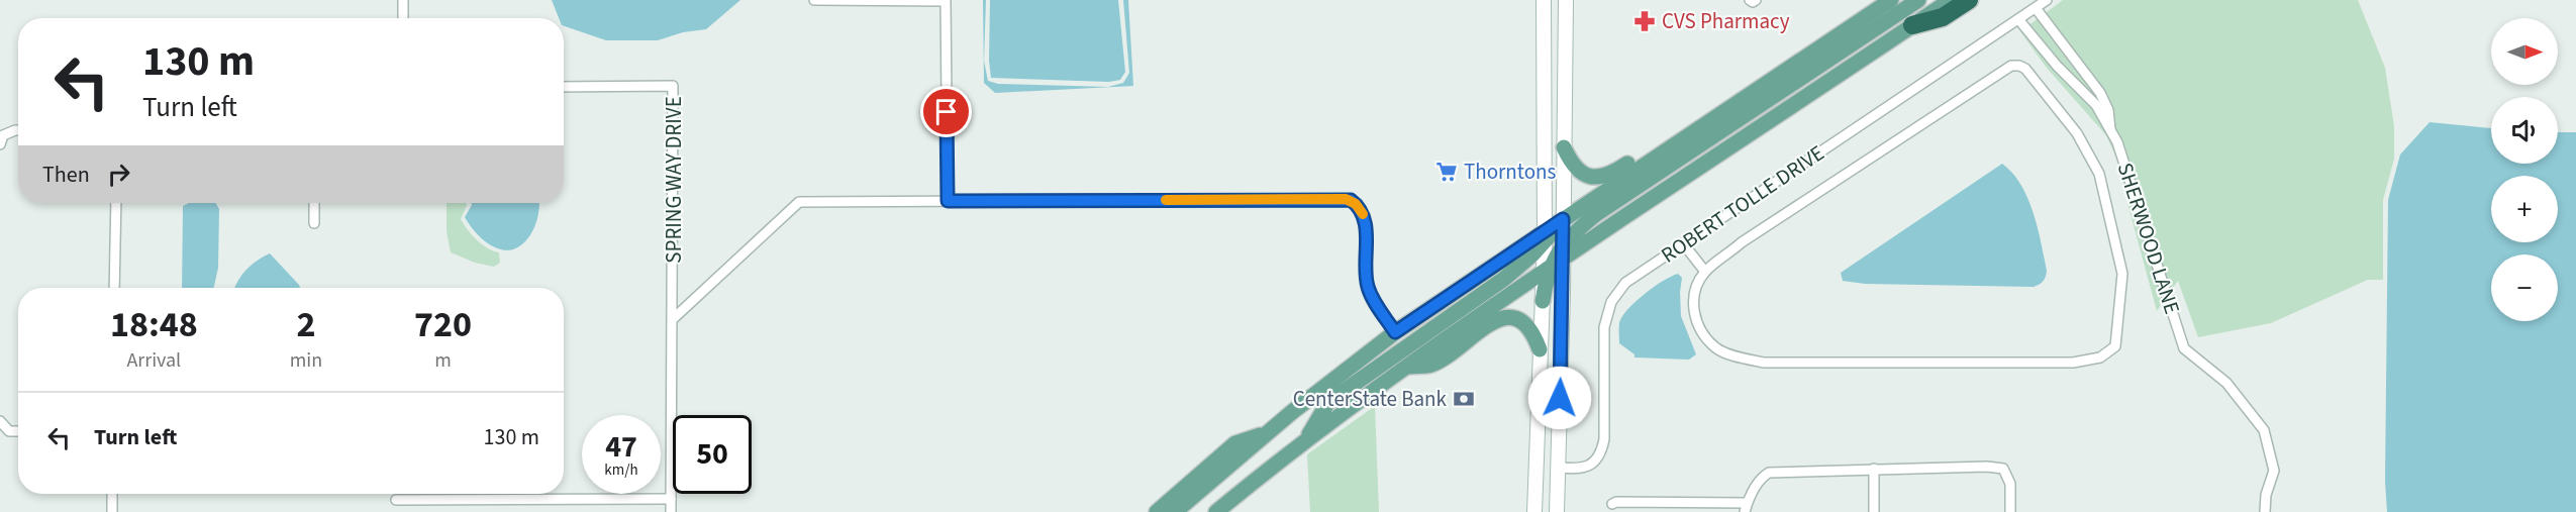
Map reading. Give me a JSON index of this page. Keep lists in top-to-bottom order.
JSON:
{
  "streets": {
    "street": ["SPRING WAY DRIVE", "ROBERT TOLLE DRIVE", "SHERWOOD LANE"]
  },
  "crossings": [
    ["ROBERT TOLLE DRIVE", "SHERWOOD LANE"]
  ],
  "places": {
    "pharmacy": ["CVS Pharmacy"],
    "supermarket": ["Thorntons"],
    "bank": ["CenterState Bank"]
  },
  "north": "right",
  "page": {
    "map_buttons": ["+", "−"],
    "turn": ["130 m", "Turn left"],
    "then": "Then",
    "eta": [
      "18:48",
      "Arrival",
      "2",
      "min",
      "720",
      "m"
    ],
    "list": [
      {
        "name": "Turn left",
        "value": "130 m"
      }
    ],
    "speed": "47 km/h",
    "limit": "50"
  }
}
